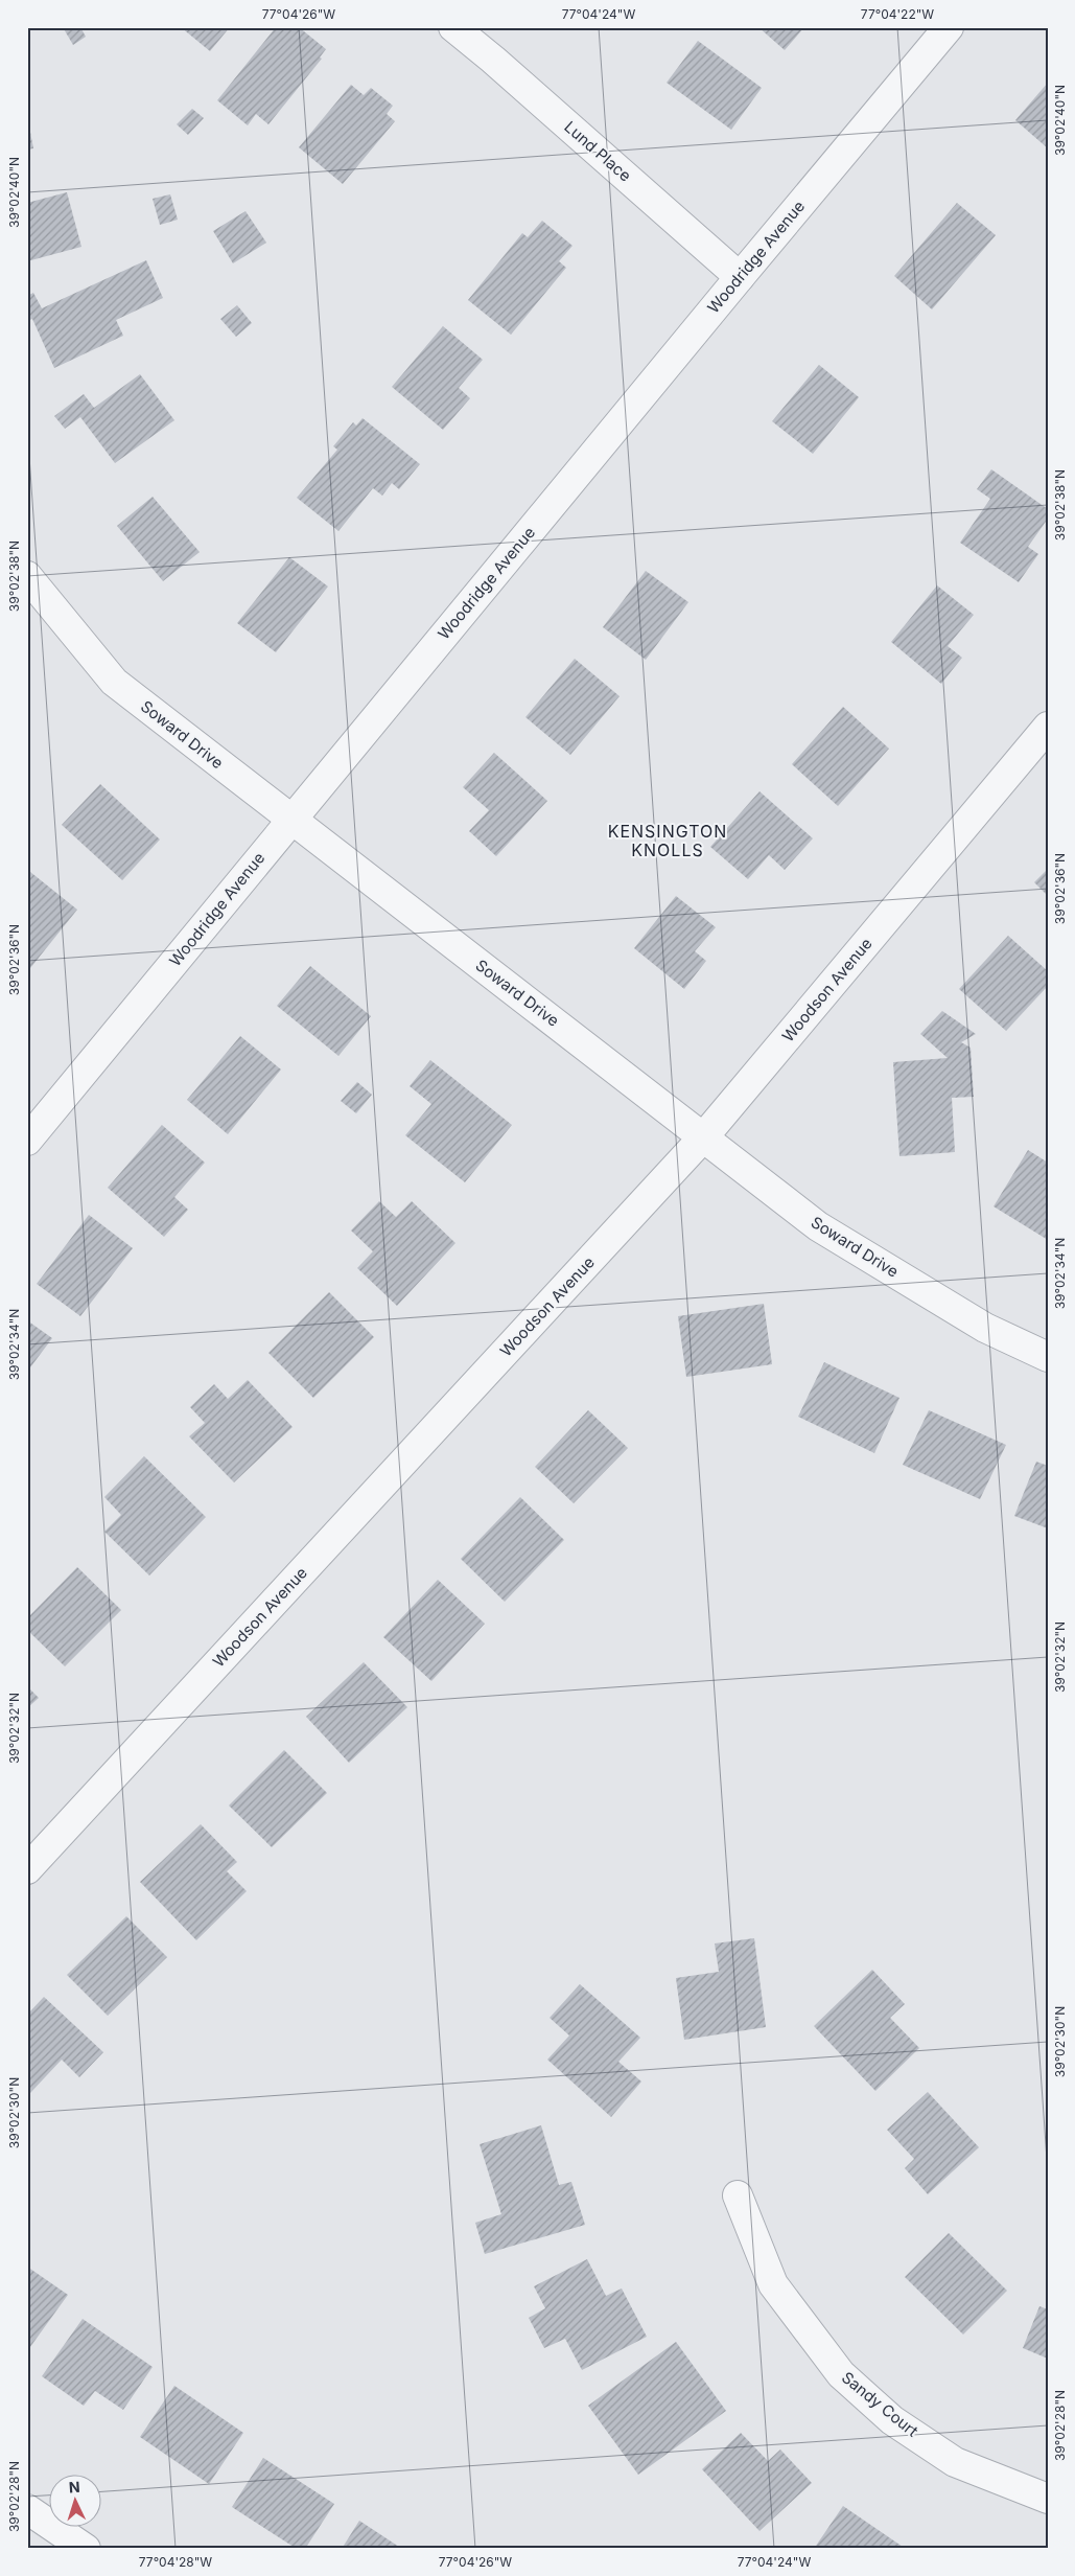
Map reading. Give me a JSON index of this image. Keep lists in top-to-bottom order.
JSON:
{
  "streets": {
    "street": [
      "Lund Place",
      "Woodridge Avenue",
      "Soward Drive",
      "Woodson Avenue",
      "Sandy Court"
    ]
  },
  "crossings": [
    ["Lund Place", "Woodridge Avenue"],
    ["Woodridge Avenue", "Soward Drive"],
    ["Soward Drive", "Woodson Avenue"]
  ],
  "districts": ["KENSINGTON KNOLLS"],
  "north": "top",
  "coordinates": [
    "77°04'26\"W",
    "77°04'24\"W",
    "77°04'22\"W",
    "39°02'40\"N",
    "39°02'38\"N",
    "39°02'36\"N",
    "39°02'34\"N",
    "39°02'32\"N",
    "39°02'30\"N",
    "39°02'28\"N",
    "77°04'28\"W"
  ]
}
